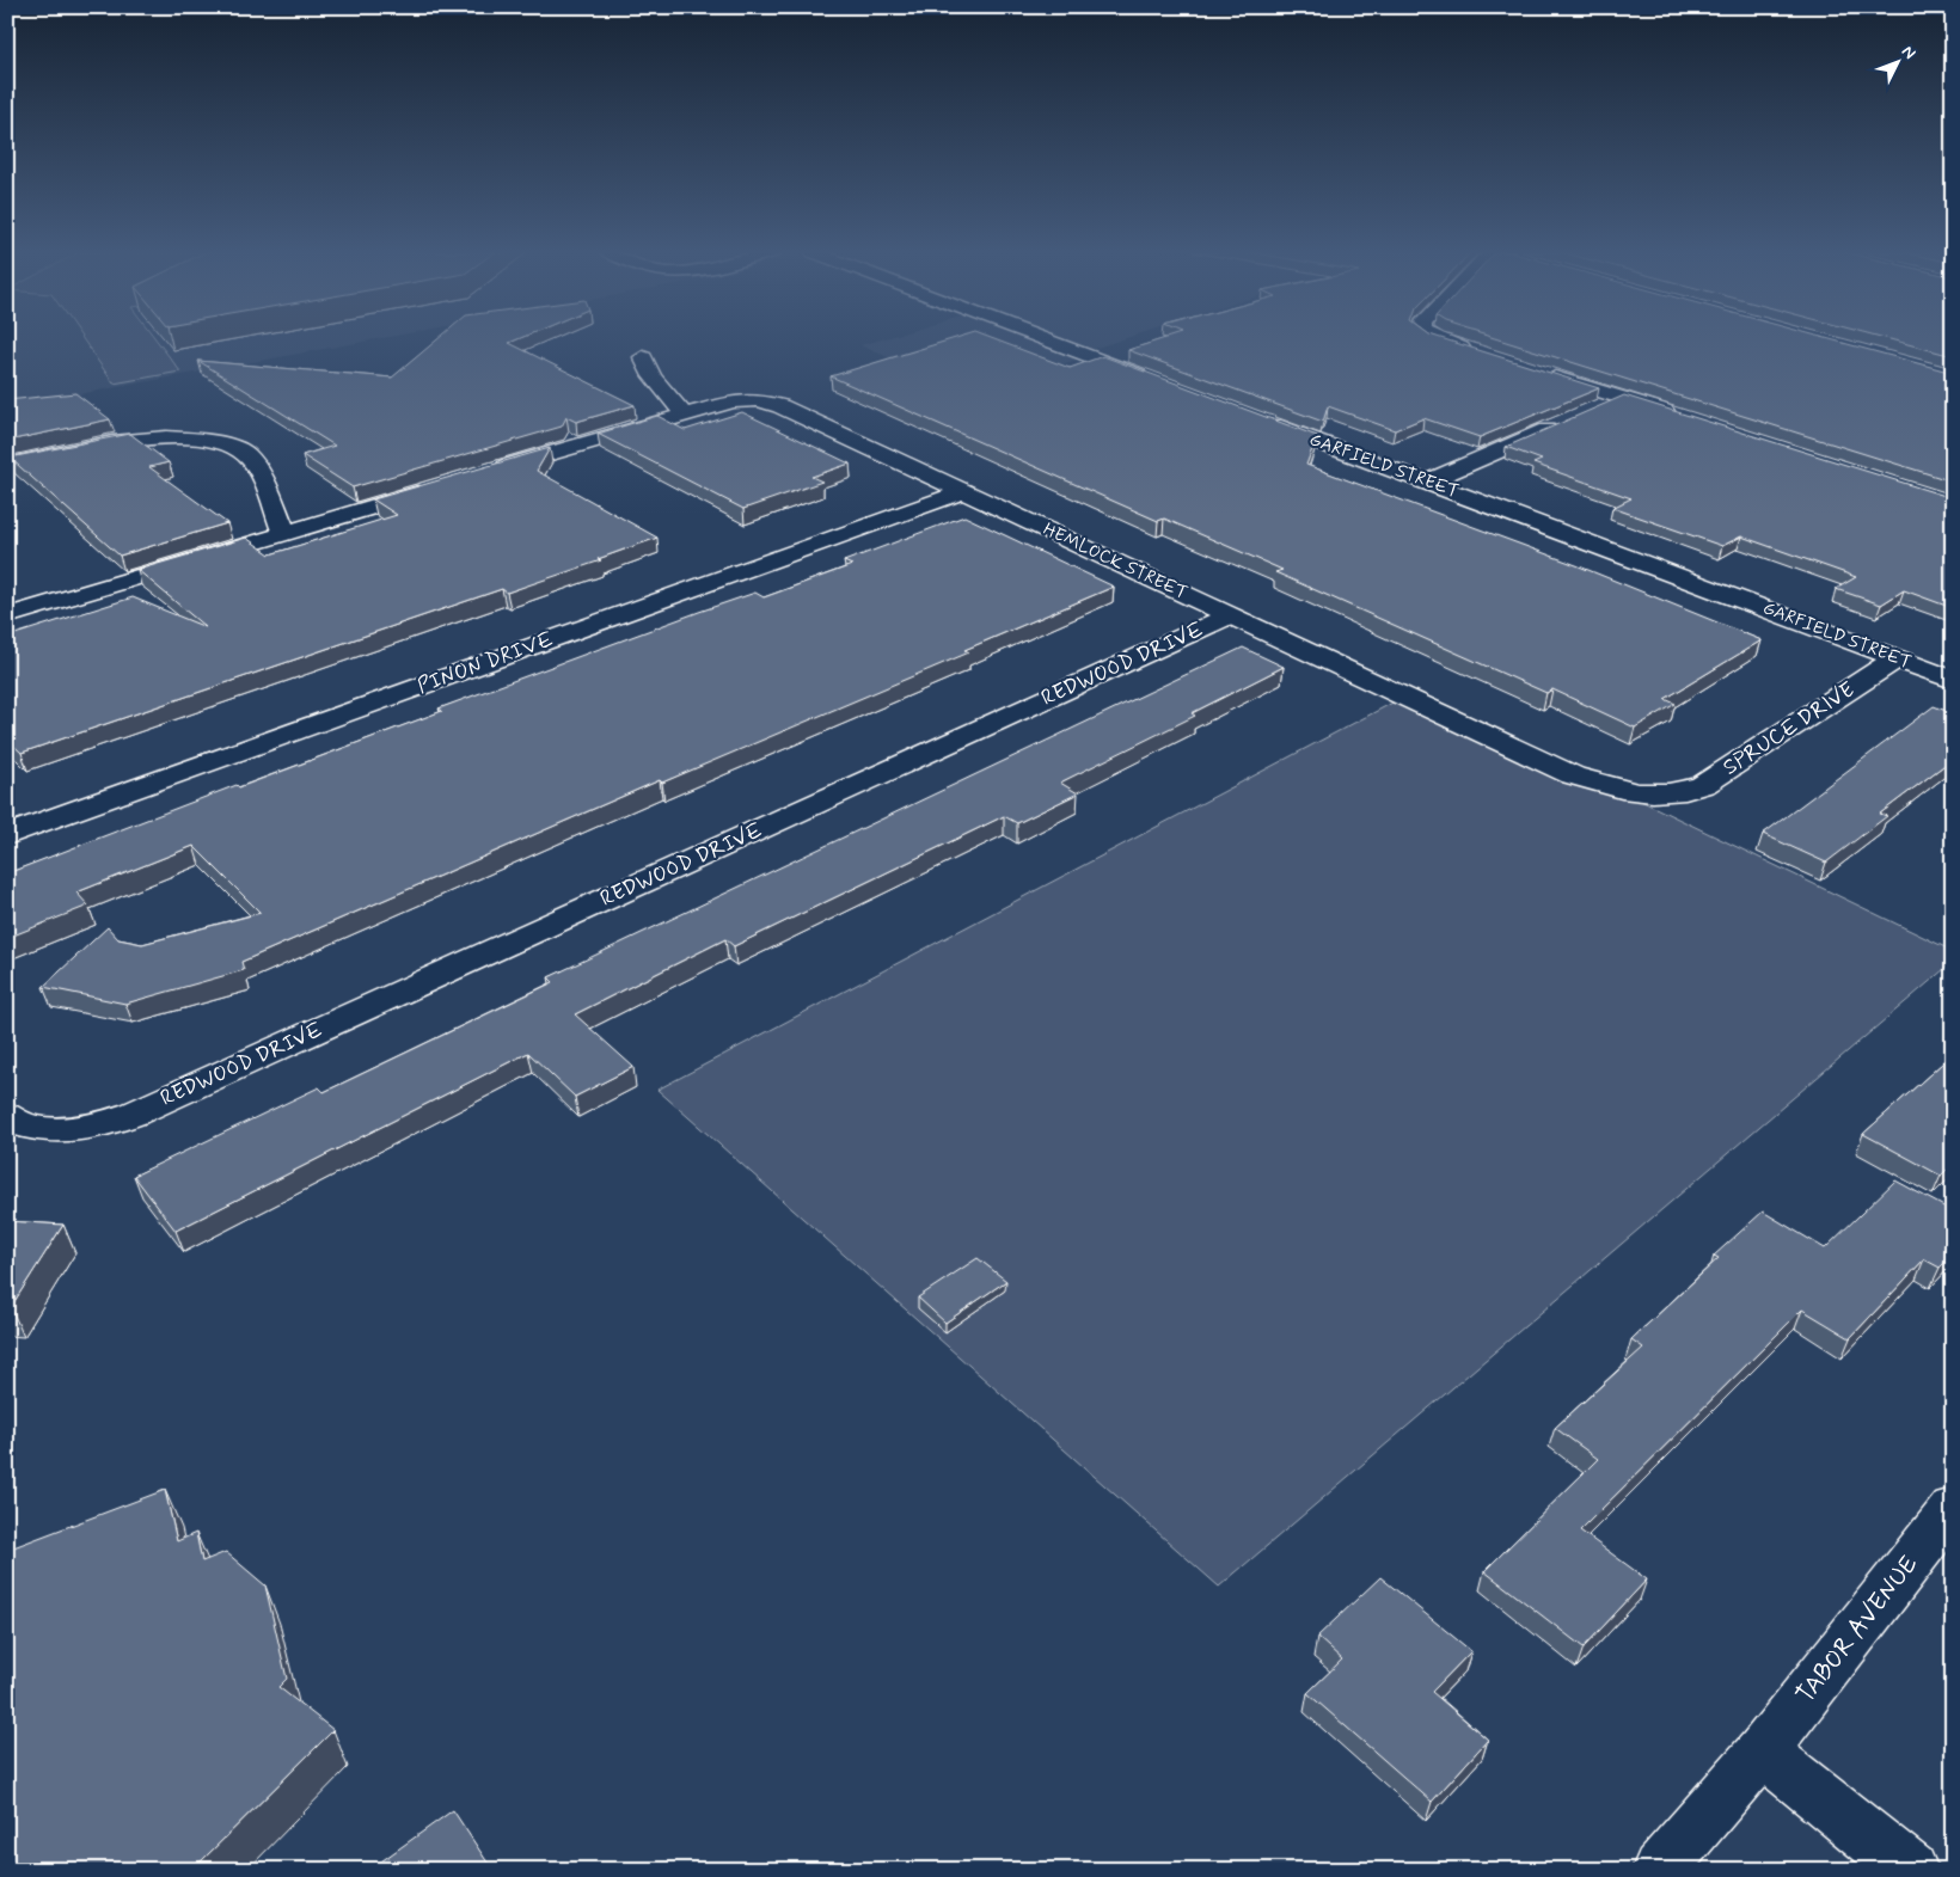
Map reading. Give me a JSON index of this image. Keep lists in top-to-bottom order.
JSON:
{
  "streets": {
    "street": [
      "GARFIELD STREET",
      "HEMLOCK STREET",
      "PINON DRIVE",
      "REDWOOD DRIVE",
      "SPRUCE DRIVE",
      "TABOR AVENUE"
    ]
  },
  "crossings": [
    ["GARFIELD STREET", "SPRUCE DRIVE"],
    ["HEMLOCK STREET", "PINON DRIVE"],
    ["HEMLOCK STREET", "REDWOOD DRIVE"],
    ["HEMLOCK STREET", "SPRUCE DRIVE"]
  ],
  "north": "top right"
}
